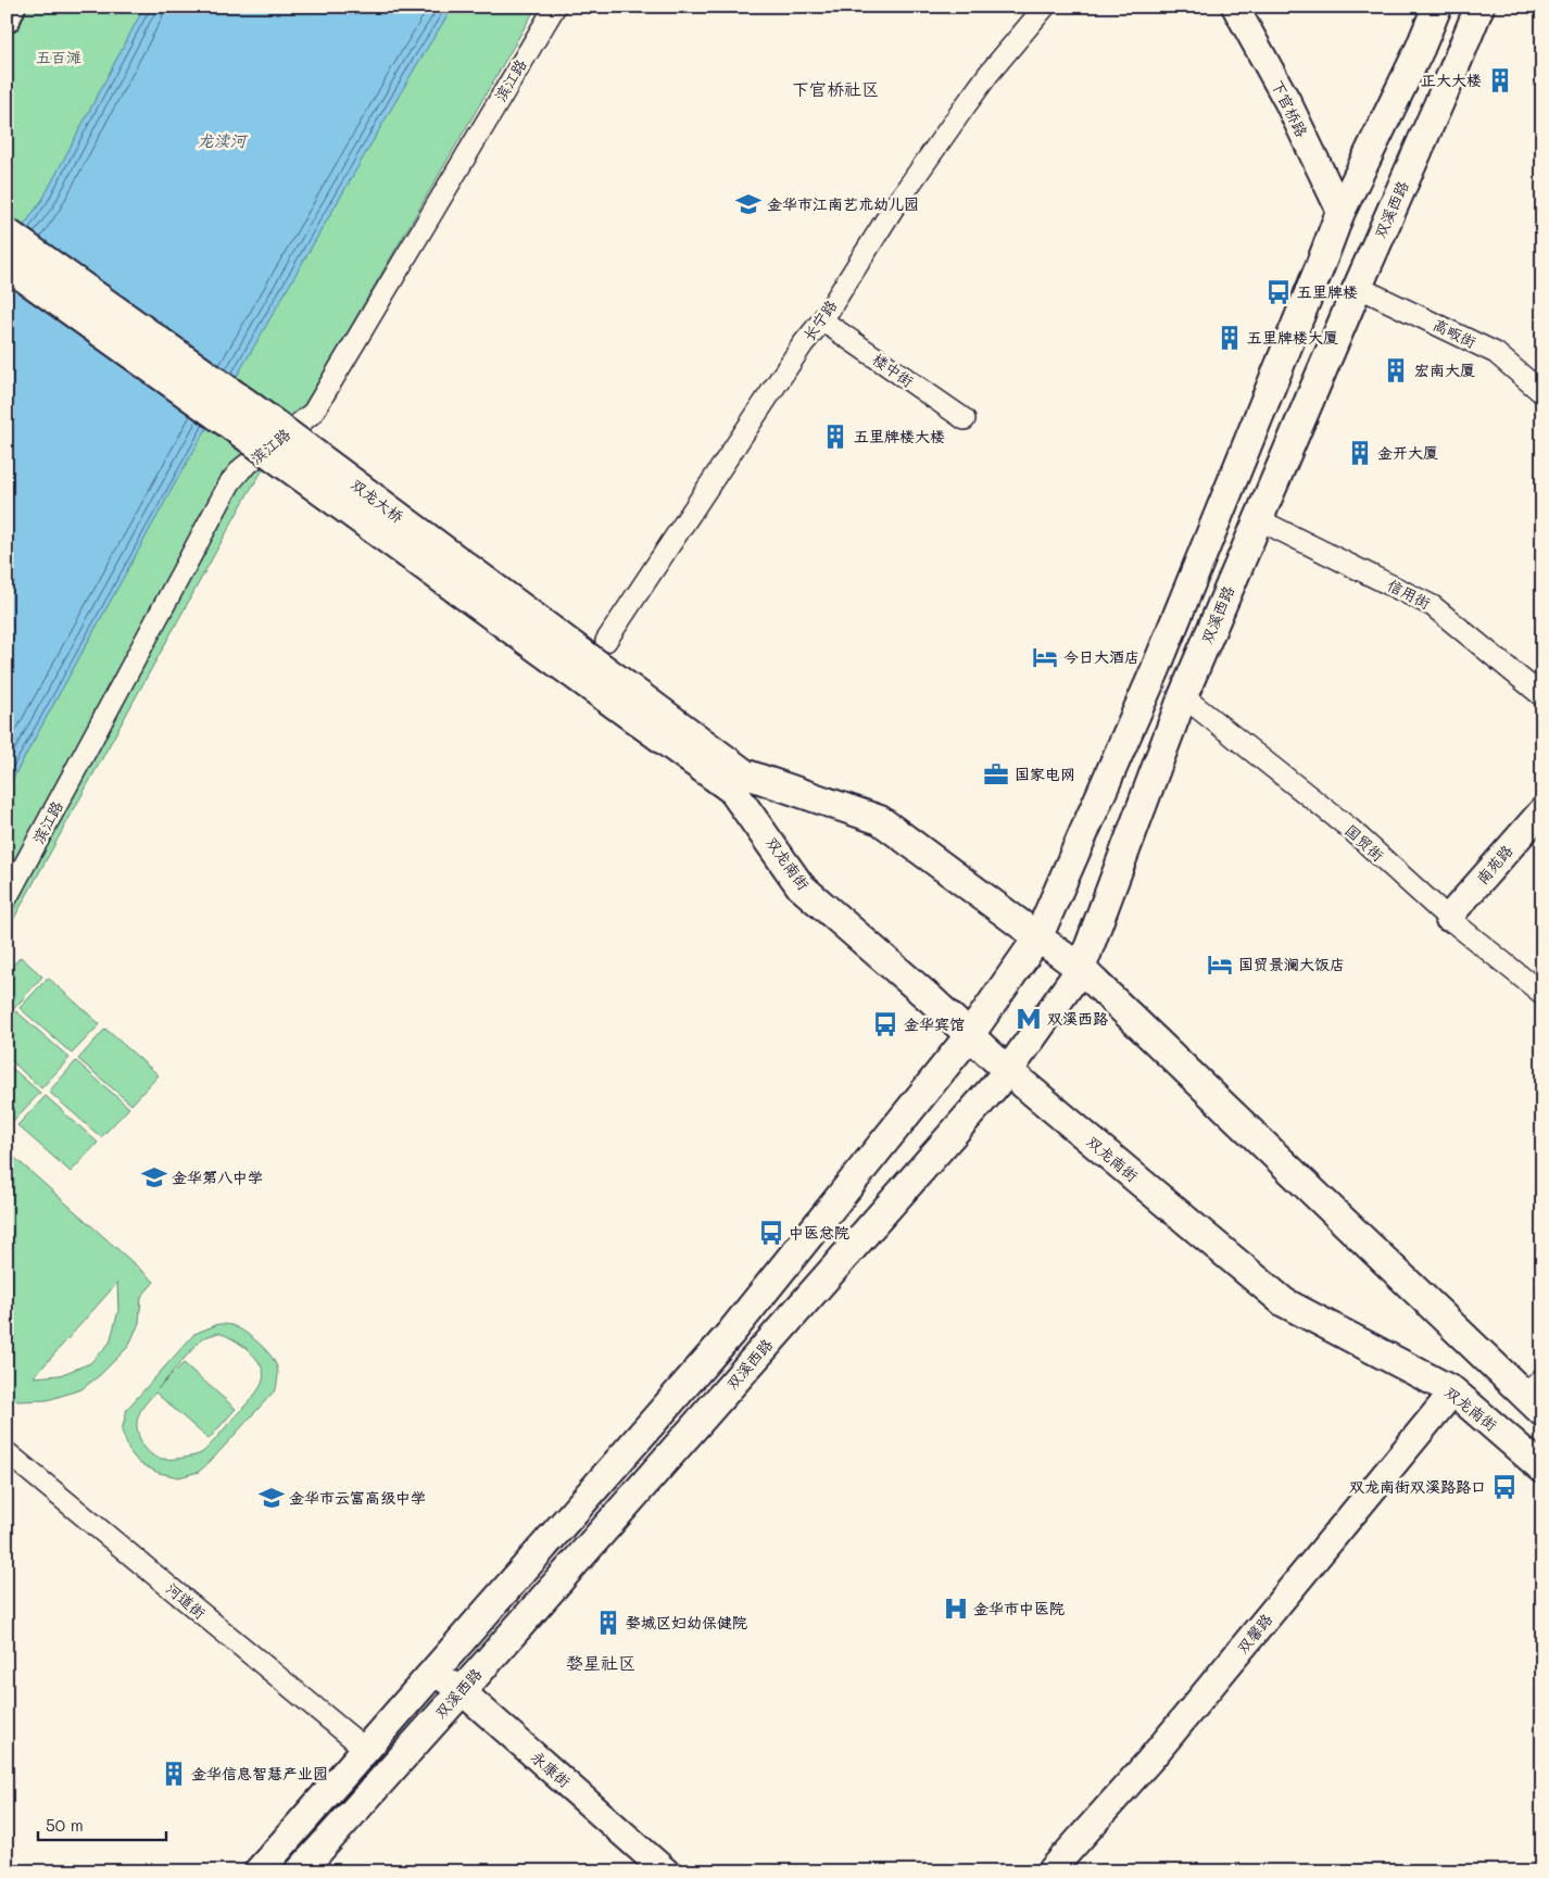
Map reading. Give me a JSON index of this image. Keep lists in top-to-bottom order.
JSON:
{
  "streets": {
    "main road": ["双溪西路", "双龙大桥", "双龙南街"],
    "street": [
      "滨江路",
      "下官桥路",
      "长宁路",
      "高畈街",
      "楼中街",
      "信用街",
      "国贸街",
      "南苑路",
      "河道街",
      "双馨路",
      "永康街"
    ]
  },
  "crossings": [
    ["双溪西路", "高畈街"],
    ["双溪西路", "信用街"],
    ["双溪西路", "国贸街"],
    ["双溪西路", "双龙南街"],
    ["双溪西路", "永康街"],
    ["长宁路", "楼中街"],
    ["双龙大桥", "双龙南街"],
    ["国贸街", "南苑路"],
    ["双龙南街", "双馨路"]
  ],
  "districts": ["下官桥社区", "婺星社区"],
  "water": ["龙渎河"],
  "parks": ["五百滩"],
  "places": {
    "building": [
      "正大大楼",
      "五里牌楼大厦",
      "宏南大厦",
      "五里牌楼大楼",
      "金开大厦",
      "婺城区妇幼保健院",
      "金华信息智慧产业园"
    ],
    "school or university": ["金华市江南艺术幼儿园", "金华第八中学", "金华市云富高级中学"],
    "bus stop": [
      "五里牌楼",
      "金华宾馆",
      "中医总院",
      "双龙南街双溪路路口"
    ],
    "hotel": ["今日大酒店", "国贸景澜大饭店"],
    "office": ["国家电网"],
    "metro station": ["双溪西路"],
    "hospital": ["金华市中医院"]
  },
  "scale_bar": "50 m"
}
